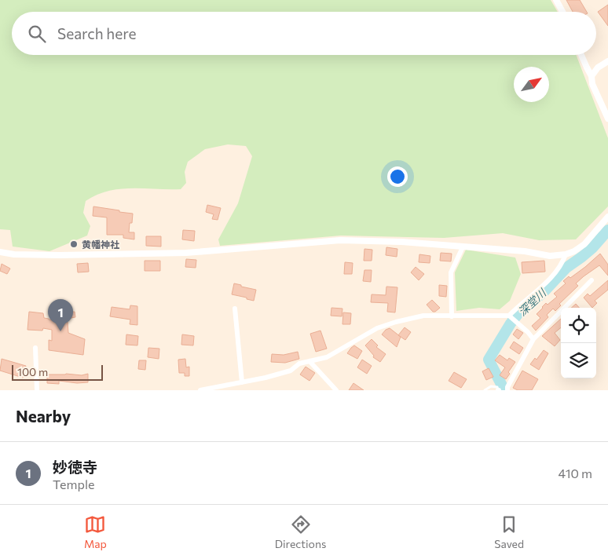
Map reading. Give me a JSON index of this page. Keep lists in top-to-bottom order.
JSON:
{
  "water": ["深堂川"],
  "places": ["黄幡神社"],
  "scale_bar": "100 m",
  "north": "top right",
  "page": {
    "search": "Search here",
    "pins": "1",
    "scale": "100 m",
    "heading": "Nearby",
    "list": [
      {
        "mark": "1",
        "name": "妙徳寺",
        "note": "Temple",
        "value": "410 m"
      }
    ],
    "nav": ["Map", "Directions", "Saved"]
  }
}
